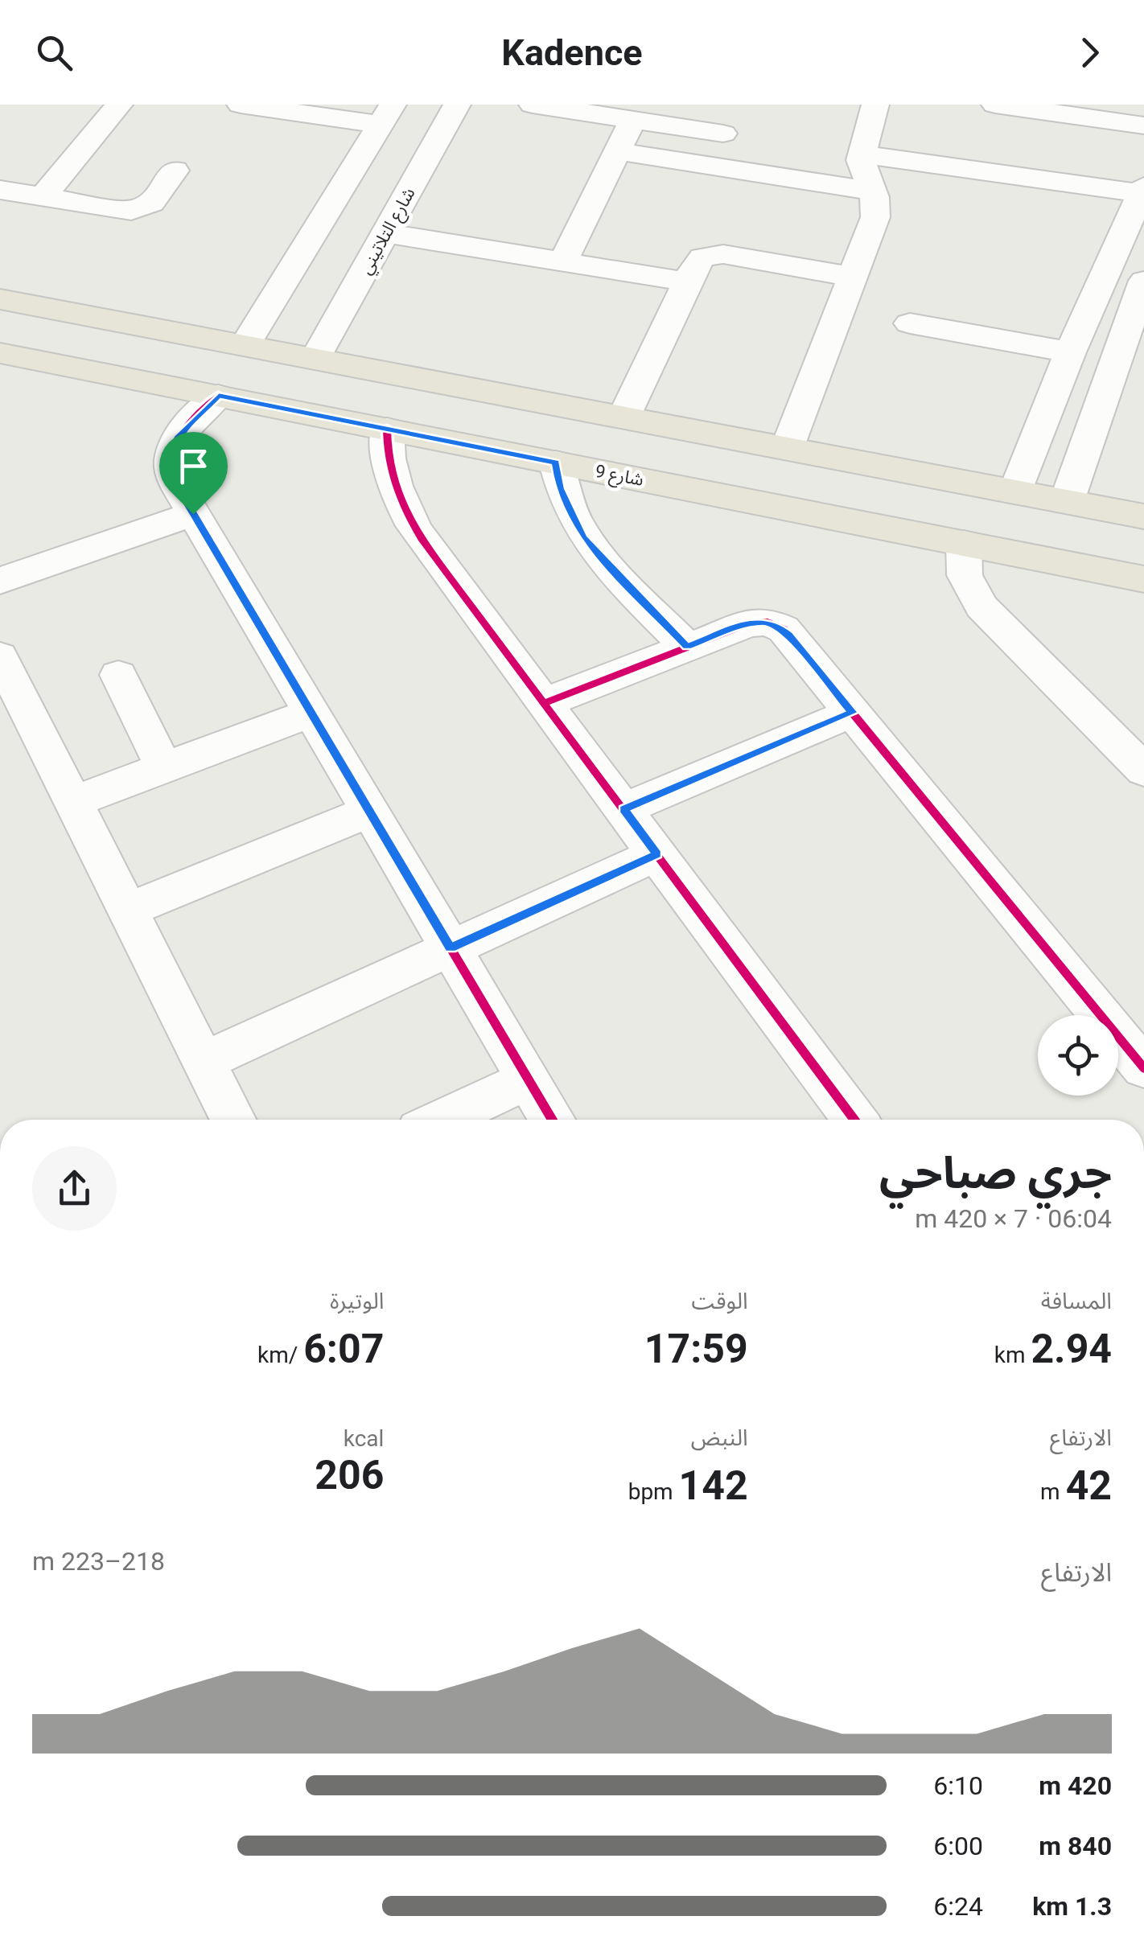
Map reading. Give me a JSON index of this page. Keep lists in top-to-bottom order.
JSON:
{
  "streets": {
    "main road": ["شارع 9"],
    "street": ["شارع التلاتيني"]
  },
  "page": {
    "header": "Kadence",
    "heading": ["جري صباحي", "06:04 · 7 × 420 m"],
    "stats": [
      ["المسافة", "2.94 km"],
      ["الوقت", "17:59"],
      ["الوتيرة", "6:07 /km"],
      ["الارتفاع", "42 m"],
      ["النبض", "142 bpm"],
      ["kcal", "206"]
    ],
    "chart": ["الارتفاع", "218–223 m"],
    "list": [
      {
        "name": "420 m",
        "note": "6:10"
      },
      {
        "name": "840 m",
        "note": "6:00"
      },
      {
        "name": "1.3 km",
        "note": "6:24"
      }
    ]
  }
}
